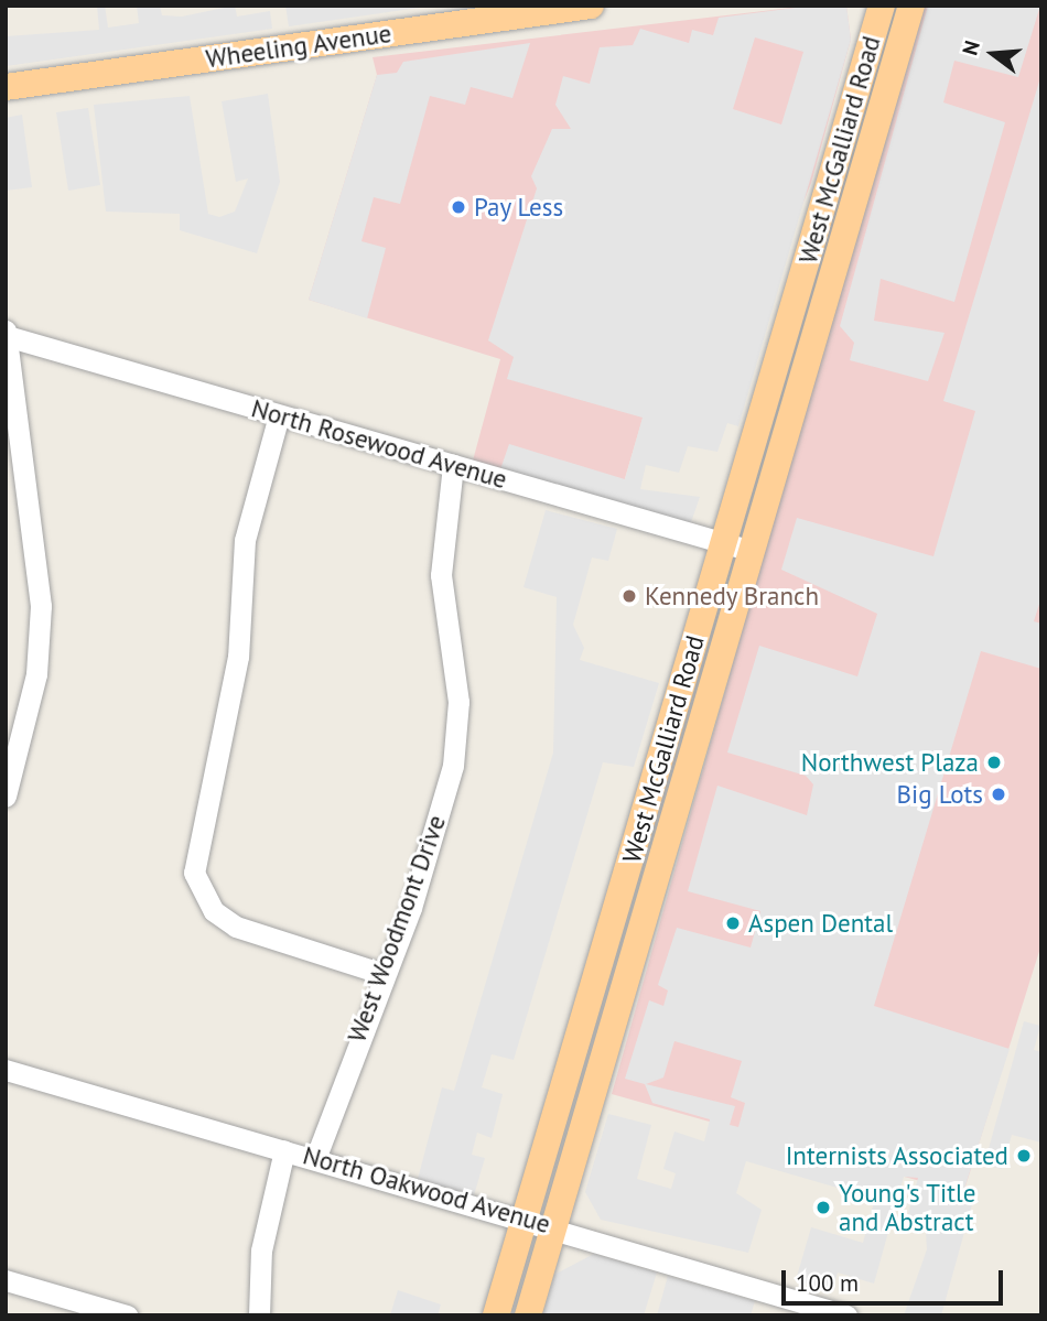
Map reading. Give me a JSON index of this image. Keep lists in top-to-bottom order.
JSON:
{
  "streets": {
    "main road": ["Wheeling Avenue", "West McGalliard Road"],
    "street": ["North Rosewood Avenue", "West Woodmont Drive", "North Oakwood Avenue"]
  },
  "crossings": [
    ["West McGalliard Road", "North Rosewood Avenue"],
    ["West McGalliard Road", "North Oakwood Avenue"],
    ["North Rosewood Avenue", "West Woodmont Drive"],
    ["West Woodmont Drive", "North Oakwood Avenue"]
  ],
  "places": [
    "Pay Less",
    "Kennedy Branch",
    "Northwest Plaza",
    "Big Lots",
    "Aspen Dental",
    "Internists Associated",
    "Young's Title and Abstract"
  ],
  "scale_bar": "100 m",
  "north": "left"
}
